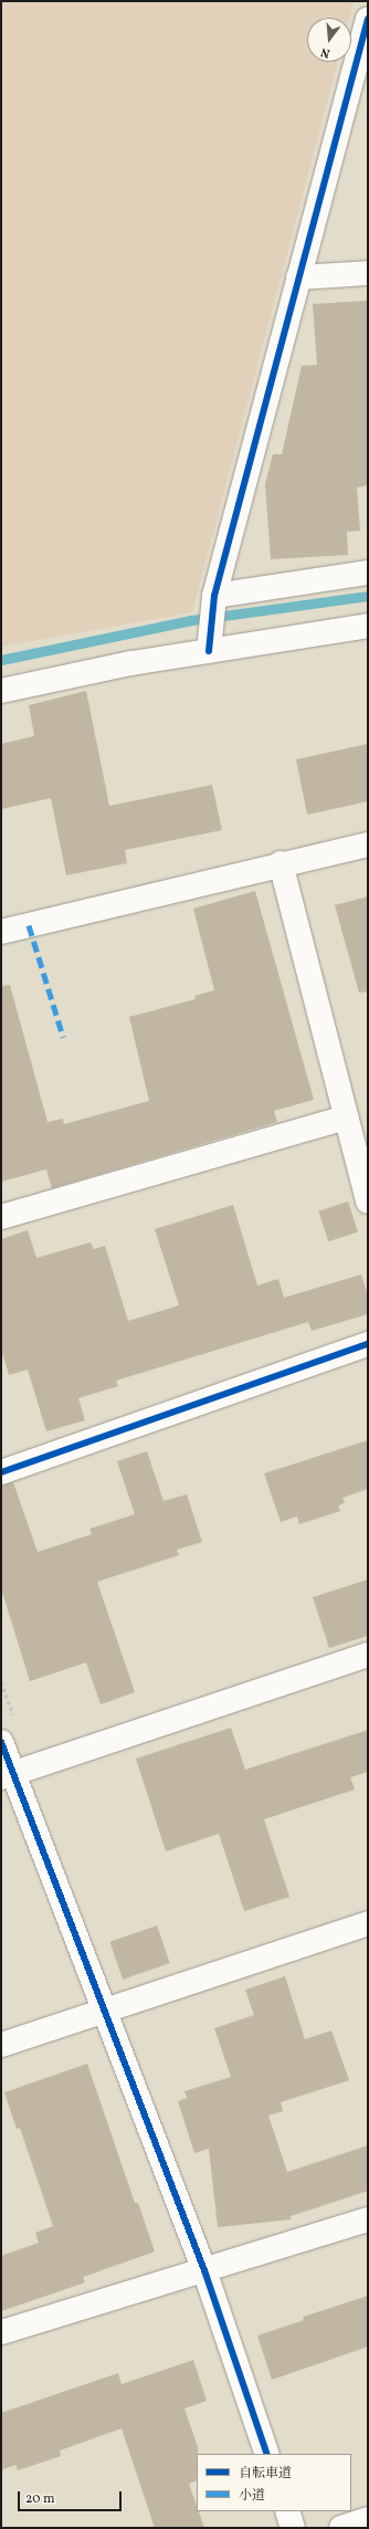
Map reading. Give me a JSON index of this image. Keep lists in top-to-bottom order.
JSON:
{
  "legend": ["自転車道", "小道"],
  "scale_bar": "20 m",
  "north": "bottom"
}
